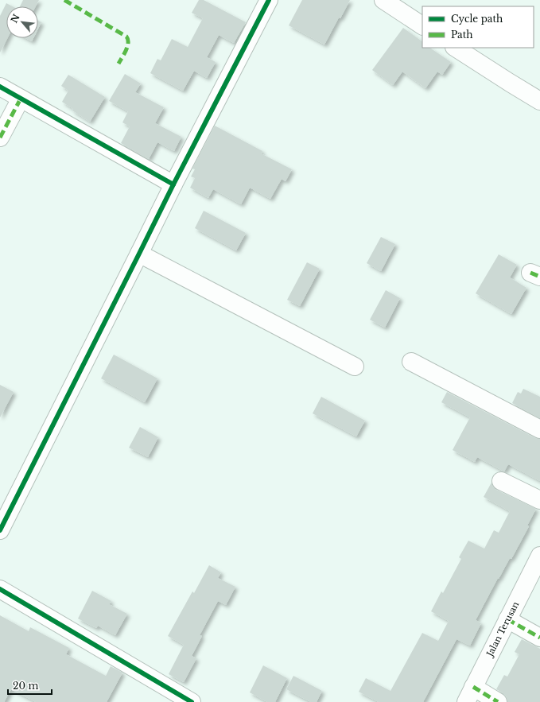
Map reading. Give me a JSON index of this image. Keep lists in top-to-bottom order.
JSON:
{
  "streets": {
    "street": ["Jalan Terusan"]
  },
  "legend": ["Cycle path", "Path"],
  "scale_bar": "20 m",
  "north": "top left"
}
